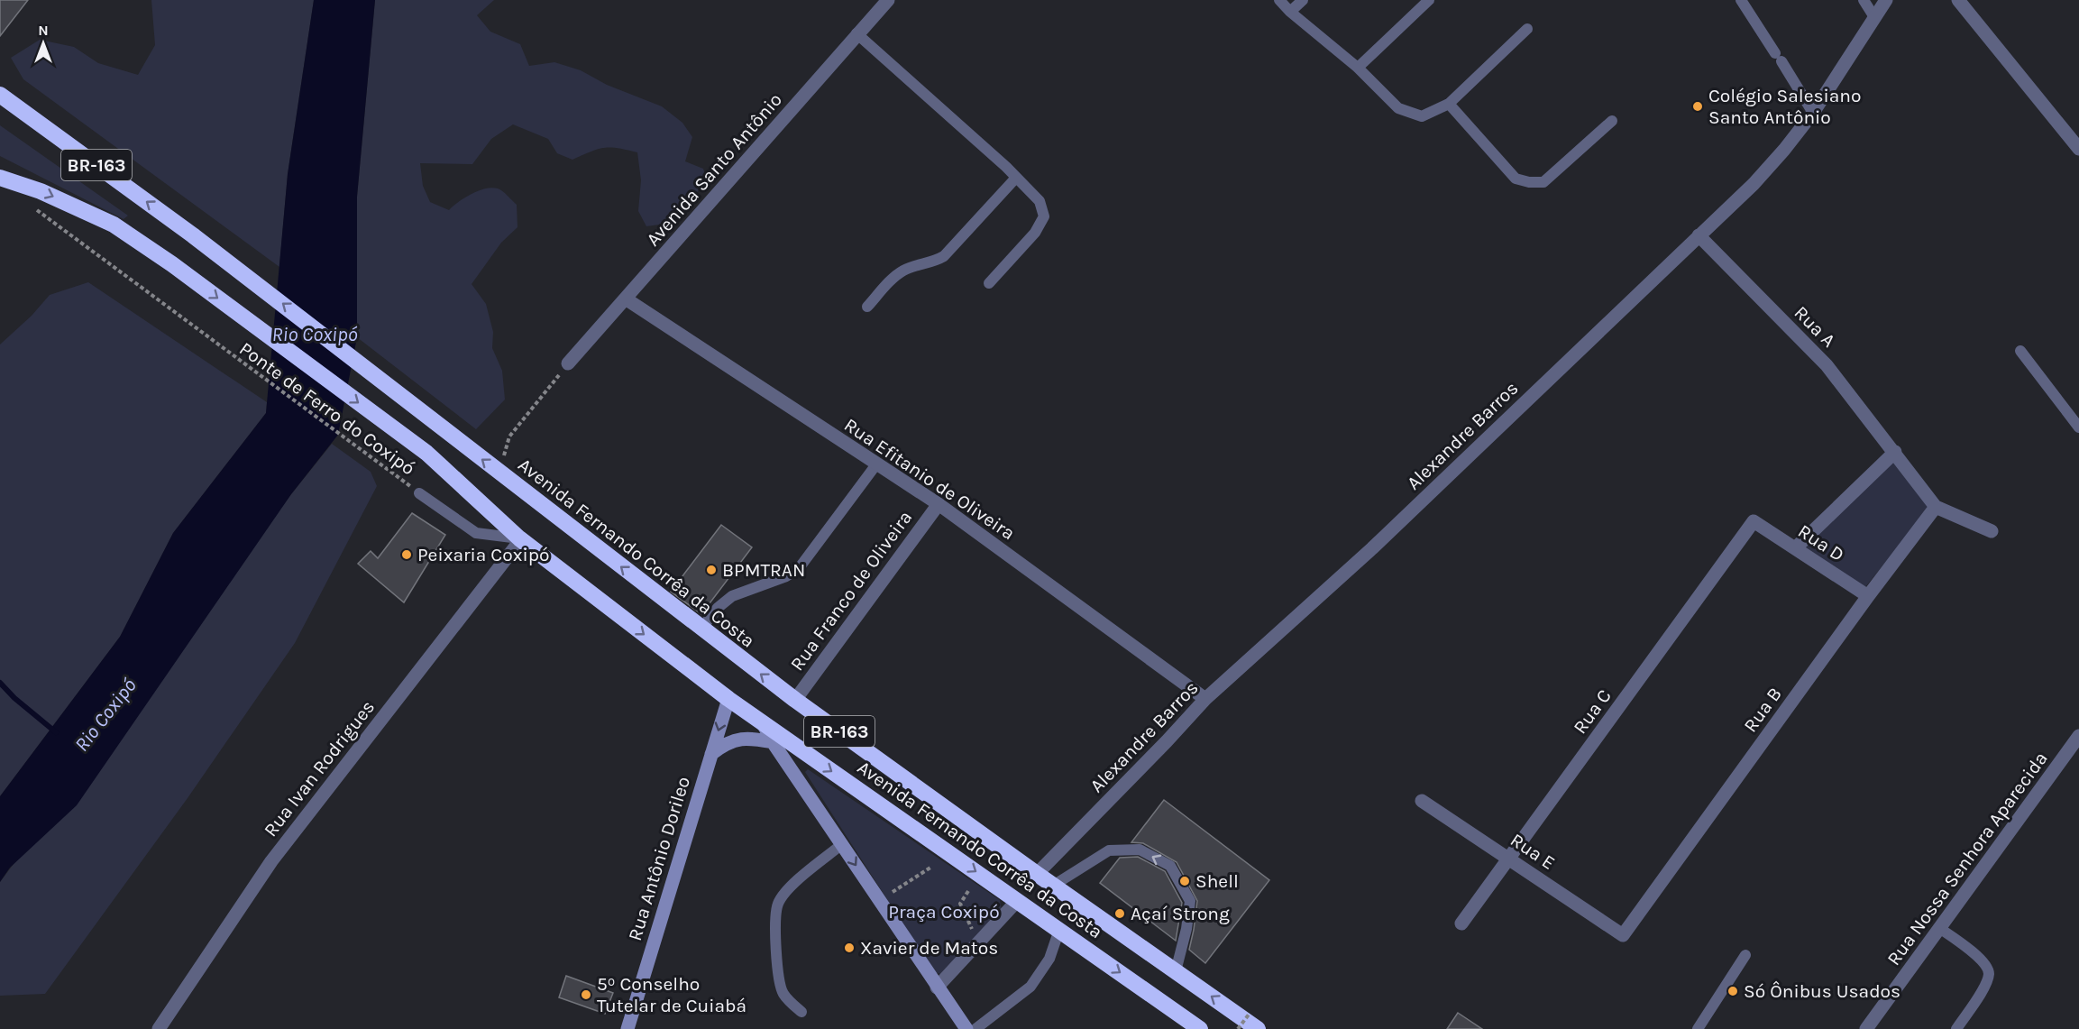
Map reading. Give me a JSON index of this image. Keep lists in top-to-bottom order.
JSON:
{
  "streets": {
    "highway": ["BR-163", "Avenida Fernando Corrêa da Costa"],
    "street": [
      "Avenida Santo Antônio",
      "Rua A",
      "Alexandre Barros",
      "Rua Efitanio de Oliveira",
      "Rua D",
      "Rua Franco de Oliveira",
      "Rua B",
      "Rua C",
      "Rua Ivan Rodrigues",
      "Rua E",
      "Rua Antônio Dorileo",
      "Rua Nossa Senhora Aparecida"
    ],
    "path": ["Ponte de Ferro do Coxipó"]
  },
  "crossings": [
    ["Avenida Santo Antônio", "Rua Efitanio de Oliveira"],
    ["Rua A", "Alexandre Barros"],
    ["Rua A", "Rua B"],
    ["Alexandre Barros", "Rua Efitanio de Oliveira"],
    ["Alexandre Barros", "Avenida Fernando Corrêa da Costa"],
    ["Rua Efitanio de Oliveira", "Rua Franco de Oliveira"],
    ["Rua D", "Rua B"],
    ["Rua D", "Rua C"],
    ["Avenida Fernando Corrêa da Costa", "Rua Franco de Oliveira"],
    ["Avenida Fernando Corrêa da Costa", "Rua Ivan Rodrigues"],
    ["Avenida Fernando Corrêa da Costa", "Rua Antônio Dorileo"],
    ["Rua B", "Rua E"],
    ["Rua C", "Rua E"]
  ],
  "water": ["Rio Coxipó"],
  "parks": ["Praça Coxipó"],
  "places": [
    "Colégio Salesiano Santo Antônio",
    "Peixaria Coxipó",
    "BPMTRAN",
    "Shell",
    "Açaí Strong",
    "Xavier de Matos",
    "Só Ônibus Usados",
    "5⁰ Conselho Tutelar de Cuiabá"
  ],
  "north": "top"
}
